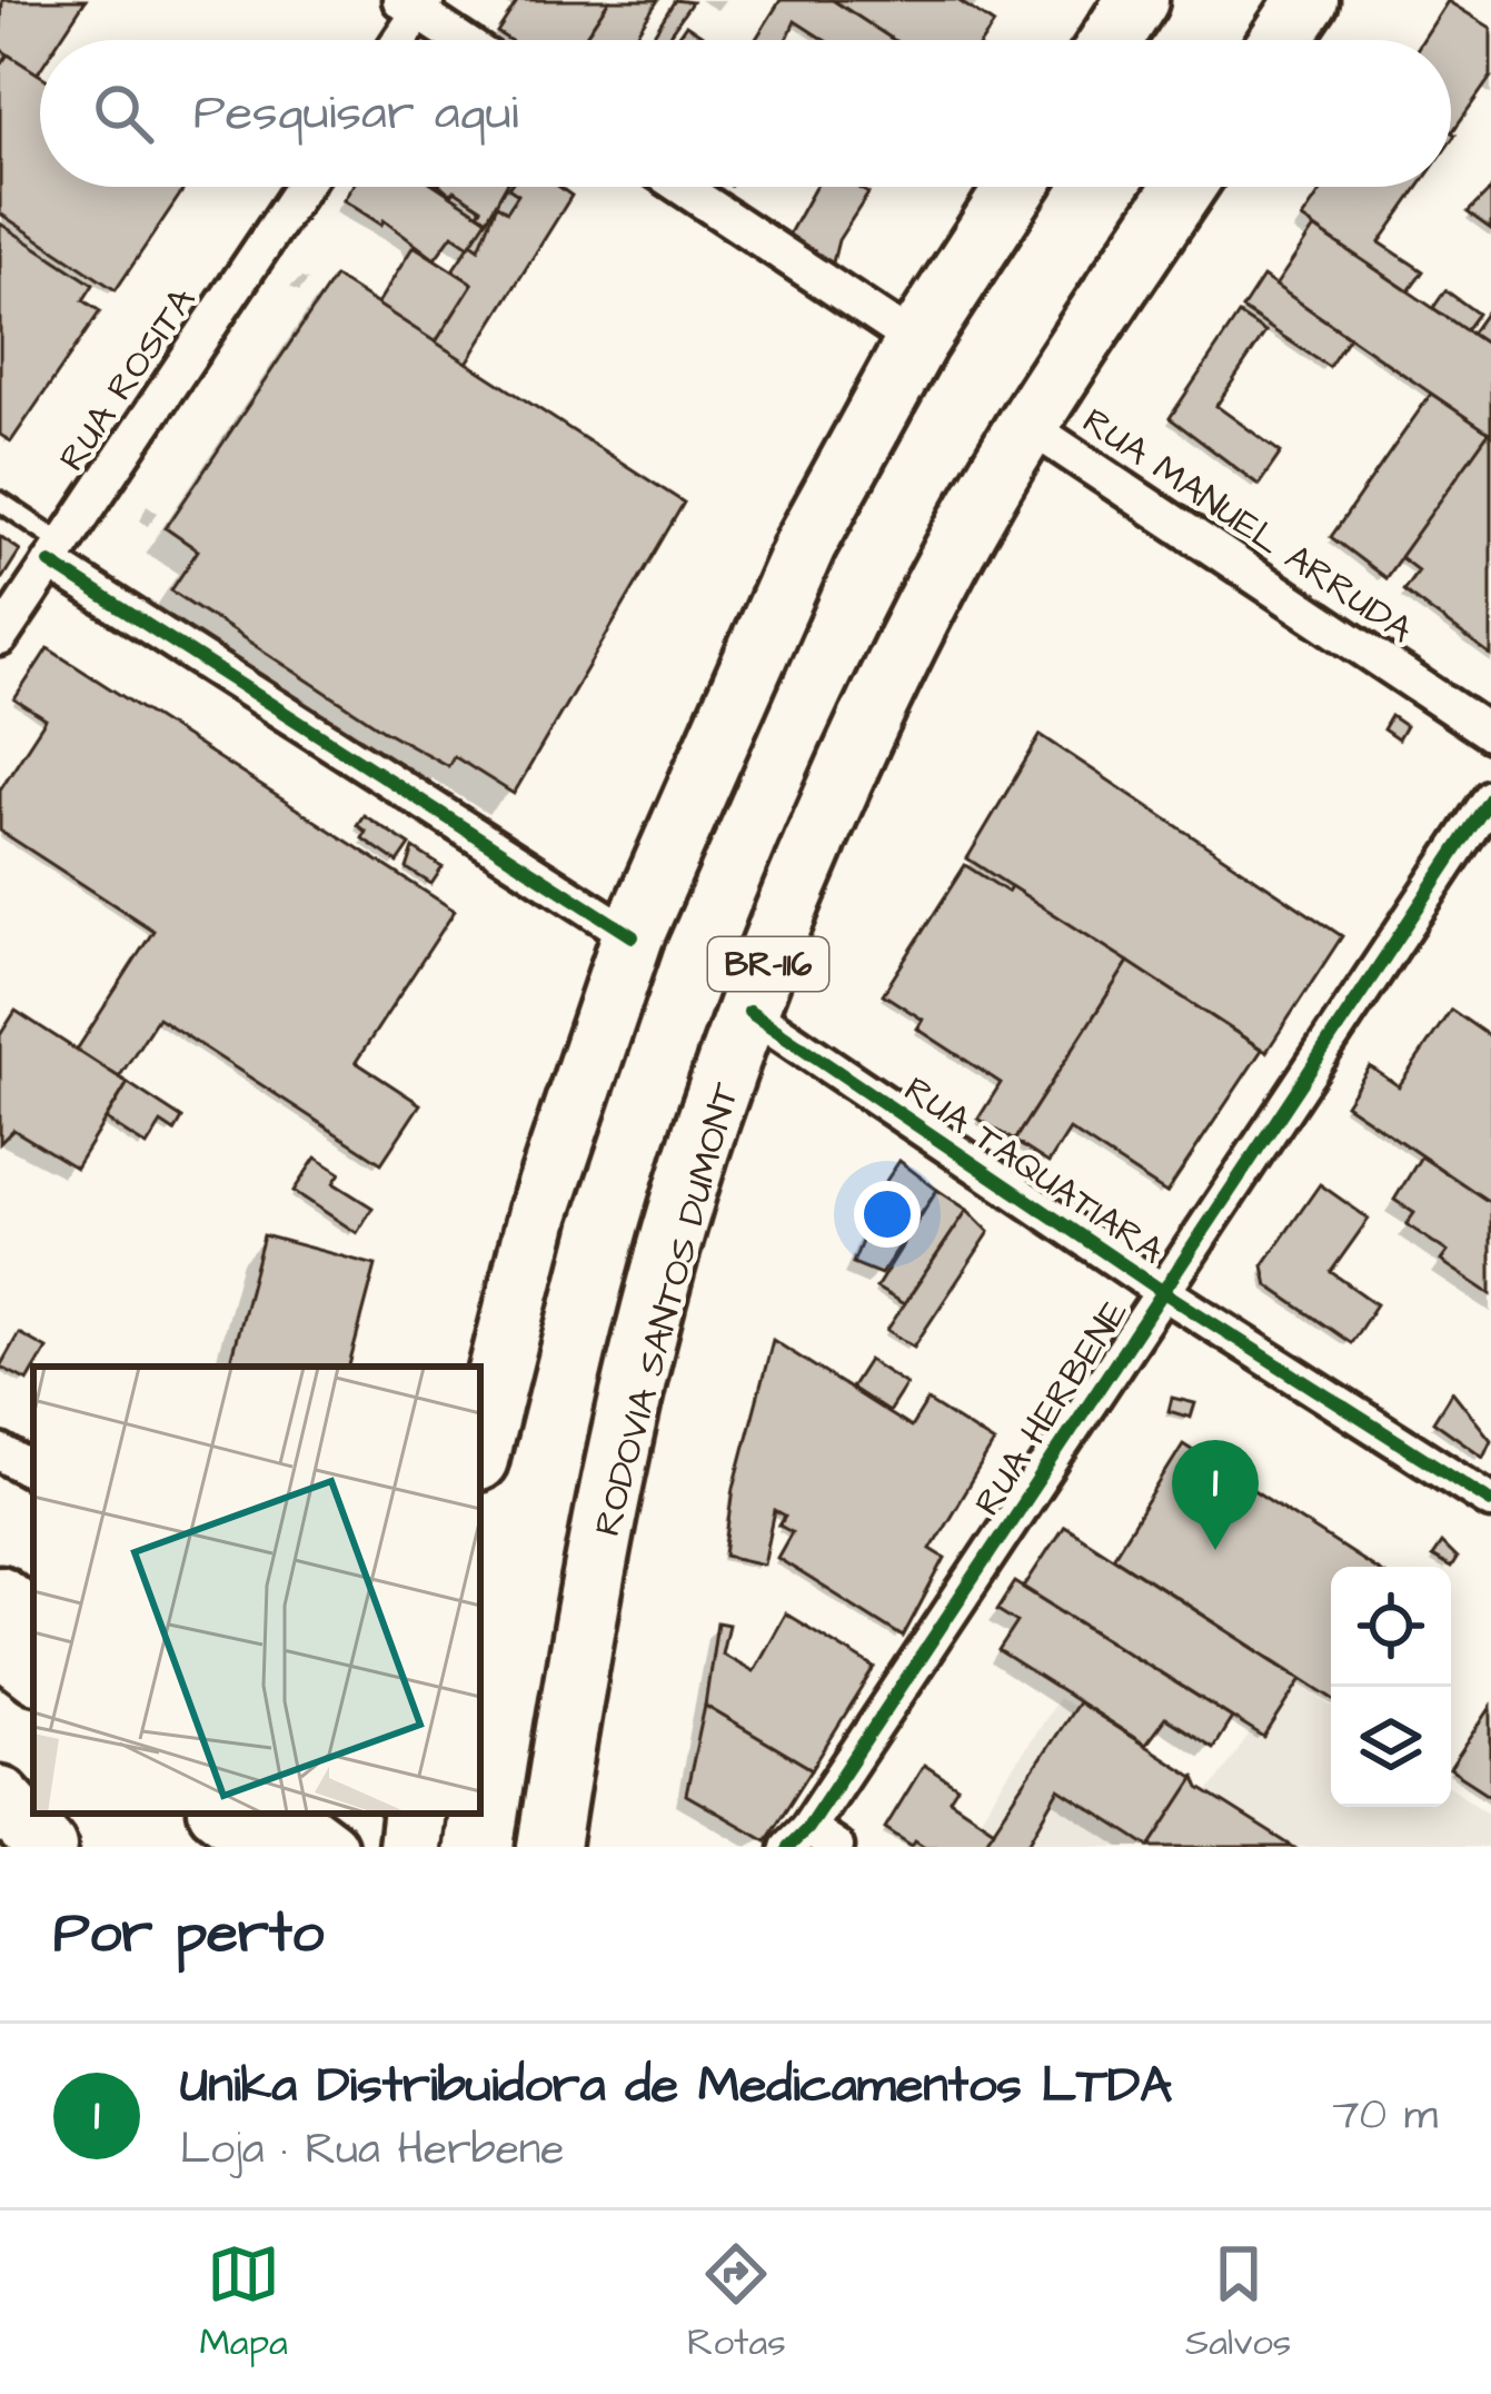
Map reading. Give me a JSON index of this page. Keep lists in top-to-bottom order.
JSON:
{
  "streets": {
    "highway": ["BR-116", "RODOVIA SANTOS DUMONT"],
    "street": [
      "RUA ROSITA",
      "RUA MANUEL ARRUDA",
      "RUA TAQUATIARA",
      "RUA HERBENE"
    ]
  },
  "crossings": [
    ["RUA MANUEL ARRUDA", "RODOVIA SANTOS DUMONT"],
    ["RUA TAQUATIARA", "RODOVIA SANTOS DUMONT"],
    ["RUA TAQUATIARA", "RUA HERBENE"]
  ],
  "page": {
    "search": "Pesquisar aqui",
    "pins": "1",
    "heading": "Por perto",
    "list": [
      {
        "mark": "1",
        "name": "Unika Distribuidora de Medicamentos LTDA",
        "note": "Loja · Rua Herbene",
        "value": "70 m"
      }
    ],
    "nav": ["Mapa", "Rotas", "Salvos"]
  }
}
